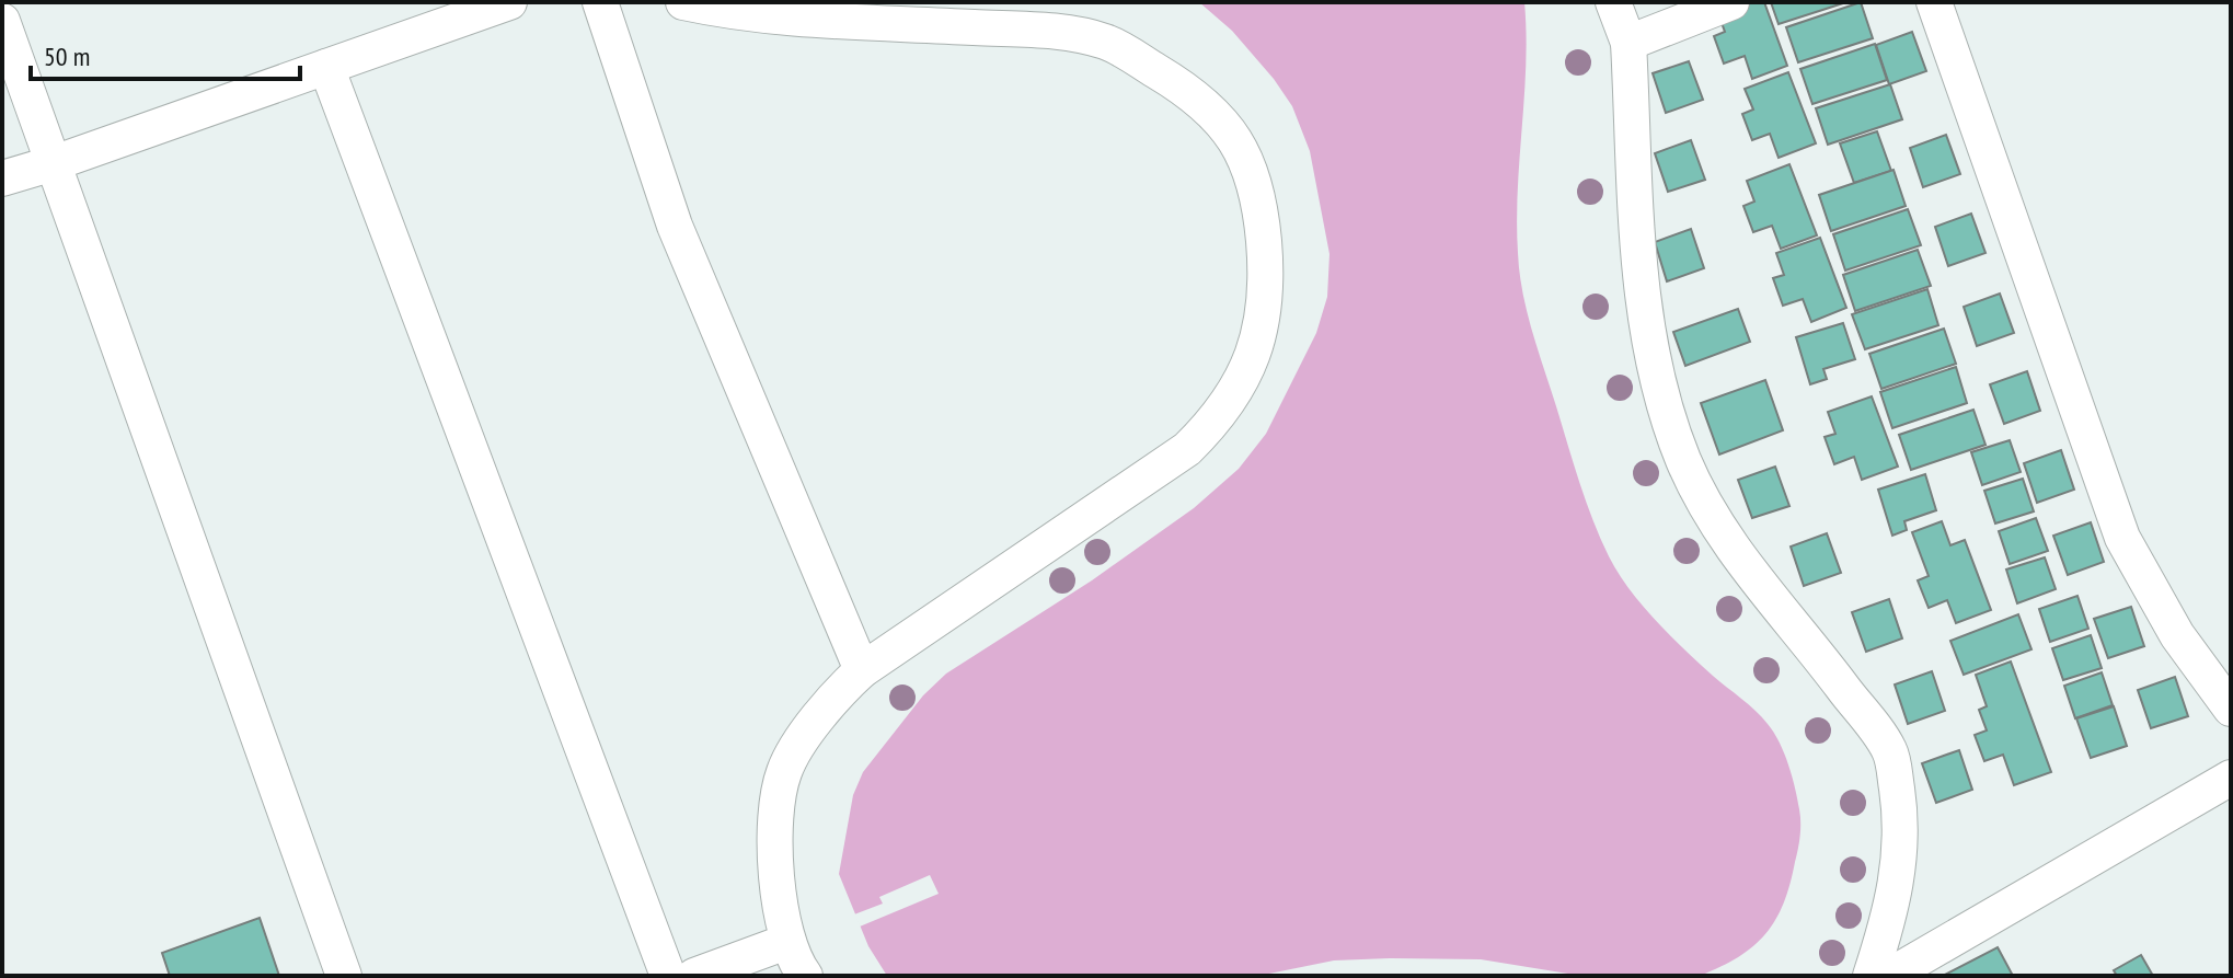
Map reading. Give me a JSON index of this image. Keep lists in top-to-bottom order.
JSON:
{
  "scale_bar": "50 m"
}
